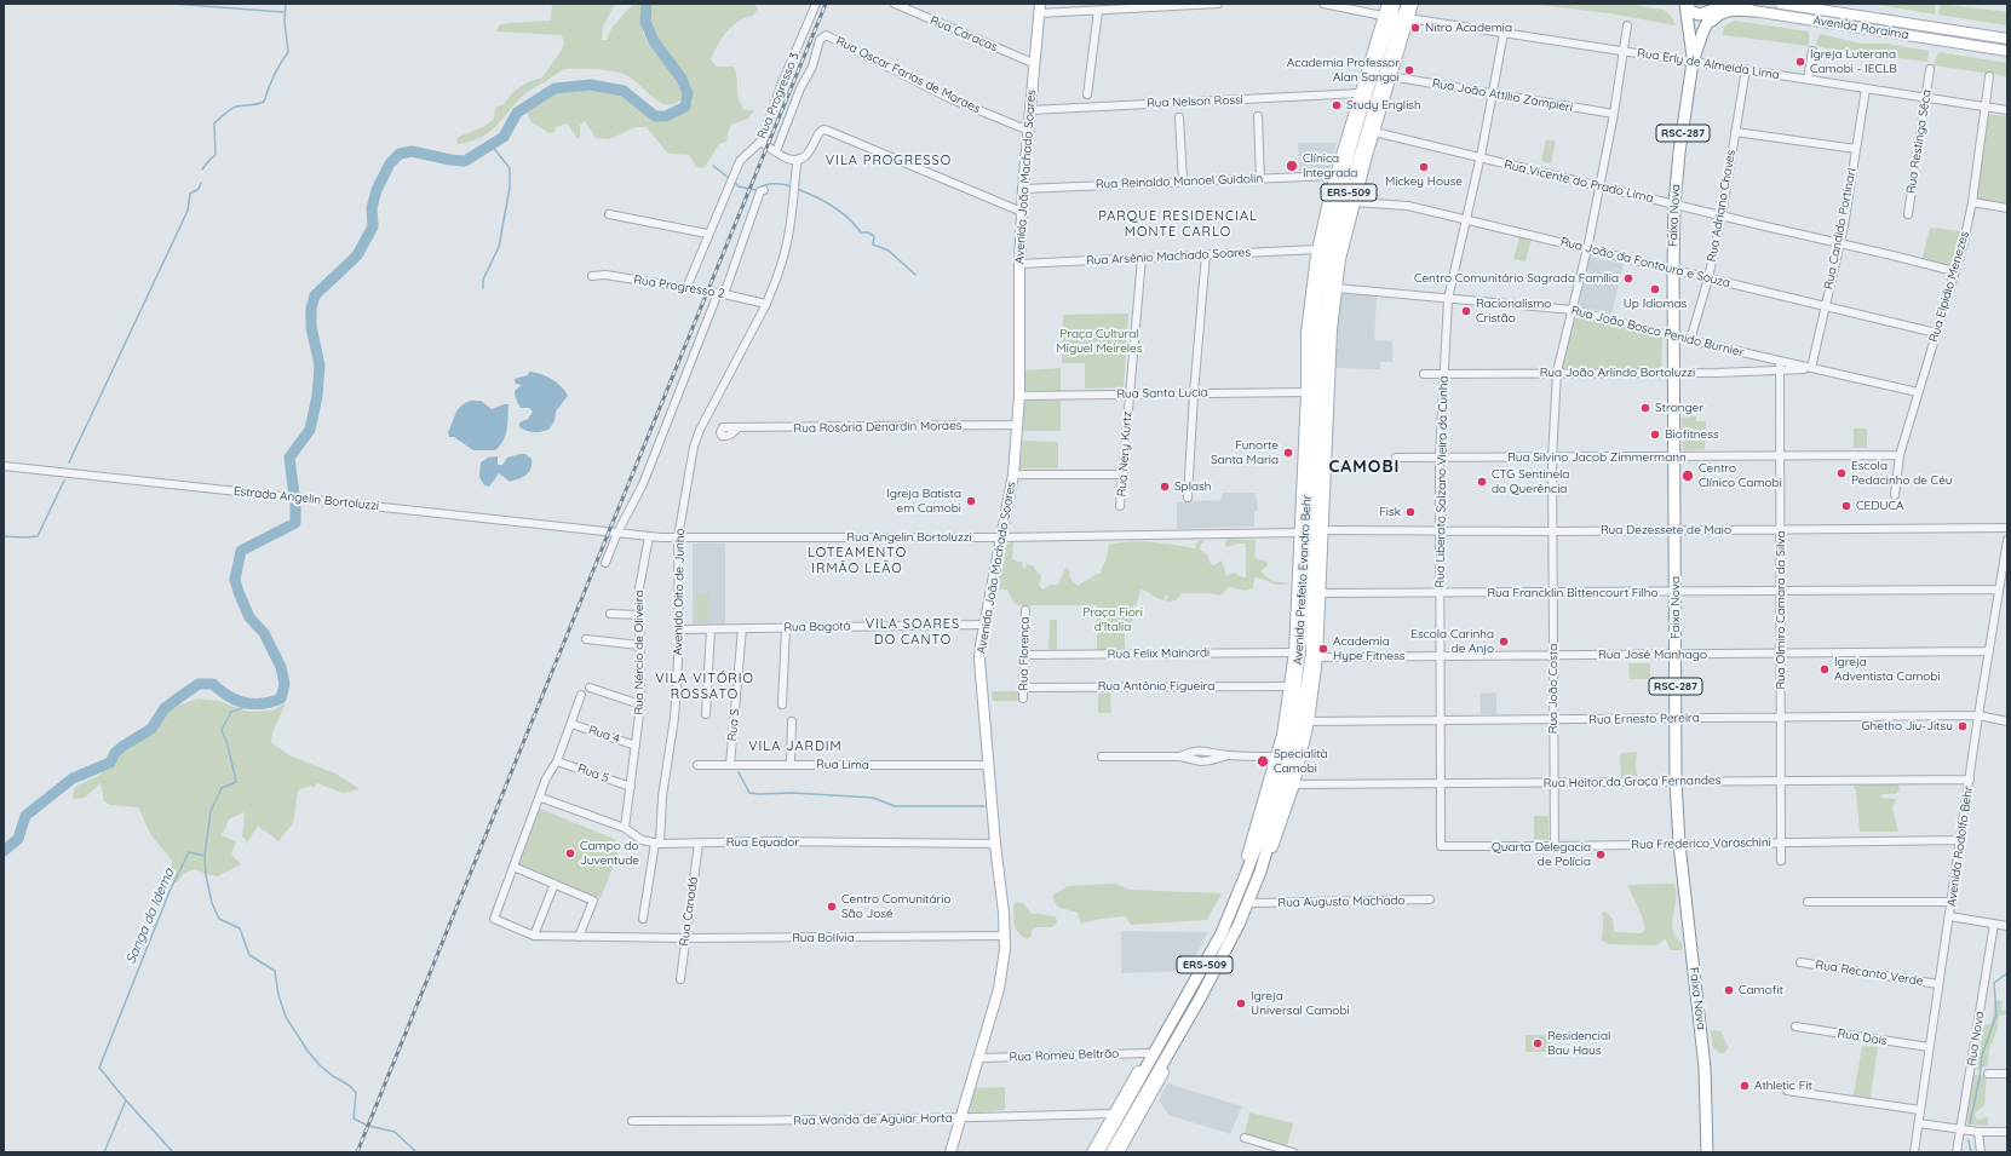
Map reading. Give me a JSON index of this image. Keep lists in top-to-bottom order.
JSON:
{
  "streets": {
    "highway": [
      "RSC-287",
      "ERS-509",
      "Faixa Nova",
      "Avenida Prefeito Evandro Behr"
    ],
    "main road": ["Avenida Roraima", "Avenida João Machado Soares"],
    "street": [
      "Rua Caracas",
      "Rua Erly de Almeida Lima",
      "Rua Oscar Farias de Moraes",
      "Rua Progresso 3",
      "Rua João Attilio Zampieri",
      "Rua Nelson Rossi",
      "Rua Restinga Sêca",
      "Rua Reinaldo Manoel Guidolin",
      "Rua Vicente do Prado Lima",
      "Rua Adriano Chaves",
      "Rua Candido Portinari",
      "Rua Arsênio Machado Soares",
      "Rua João da Fontoura e Souza",
      "Rua Progresso 2",
      "Rua Elpidio Menezes",
      "Rua João Bosco Penido Burnier",
      "Rua João Arlindo Bortoluzzi",
      "Rua Santa Lucia",
      "Rua Rosária Denardin Moraes",
      "Rua Nery Kurtz",
      "Rua Silvino Jacob Zimmermann",
      "Rua Liberato Salzano Vieira da Cunha",
      "Estrada Angelin Bortoluzzi",
      "Rua Dezessete de Maio",
      "Rua Angelin Bortoluzzi",
      "Avenida Oito de Junho",
      "Rua Francklin Bittencourt Filho",
      "Rua Olmiro Camara da Silva",
      "Rua Bogotá",
      "Rua Nércio de Oliveira",
      "Rua Florença",
      "Rua Felix Mainardi",
      "Rua José Manhago",
      "Rua Antônio Figueira",
      "Rua João Costa",
      "Rua Ernesto Pereira",
      "Rua S",
      "Rua 4",
      "Rua Lima",
      "Rua 5",
      "Rua Heitor da Graça Fernandes",
      "Rua Equador",
      "Rua Frederico Varaschini",
      "Avenida Rodolfo Behr",
      "Rua Augusto Machado",
      "Rua Canadá",
      "Rua Bolívia",
      "Rua Recanto Verde",
      "Rua Dois",
      "Rua Nova",
      "Rua Romeu Beltrão",
      "Rua Wanda de Aguiar Horta"
    ]
  },
  "crossings": [
    ["Avenida Roraima", "RSC-287"],
    ["Avenida Roraima", "Faixa Nova"],
    ["Rua Caracas", "Avenida João Machado Soares"],
    ["Rua Erly de Almeida Lima", "Rua Restinga Sêca"],
    ["Rua Erly de Almeida Lima", "Rua Adriano Chaves"],
    ["Rua Erly de Almeida Lima", "Faixa Nova"],
    ["Rua Erly de Almeida Lima", "Rua Candido Portinari"],
    ["Rua Erly de Almeida Lima", "Rua Elpidio Menezes"],
    ["Rua Erly de Almeida Lima", "Rua Liberato Salzano Vieira da Cunha"],
    ["Rua Erly de Almeida Lima", "Avenida Prefeito Evandro Behr"],
    ["Rua Erly de Almeida Lima", "Rua João Costa"],
    ["Rua Oscar Farias de Moraes", "Avenida João Machado Soares"],
    ["Rua Progresso 3", "Rua Progresso 2"],
    ["Rua João Attilio Zampieri", "Rua Liberato Salzano Vieira da Cunha"],
    ["Rua João Attilio Zampieri", "Avenida Prefeito Evandro Behr"],
    ["Rua João Attilio Zampieri", "Rua João Costa"],
    ["Rua Nelson Rossi", "Avenida João Machado Soares"],
    ["Rua Nelson Rossi", "Avenida Prefeito Evandro Behr"],
    ["RSC-287", "Faixa Nova"],
    ["Avenida João Machado Soares", "Rua Reinaldo Manoel Guidolin"],
    ["Avenida João Machado Soares", "Rua Arsênio Machado Soares"],
    ["Avenida João Machado Soares", "Rua Santa Lucia"],
    ["Avenida João Machado Soares", "Rua Rosária Denardin Moraes"],
    ["Avenida João Machado Soares", "Rua Angelin Bortoluzzi"],
    ["Avenida João Machado Soares", "Rua Bogotá"],
    ["Avenida João Machado Soares", "Rua Lima"],
    ["Avenida João Machado Soares", "Rua Equador"],
    ["Avenida João Machado Soares", "Rua Bolívia"],
    ["Avenida João Machado Soares", "Rua Romeu Beltrão"],
    ["Avenida João Machado Soares", "Rua Wanda de Aguiar Horta"],
    ["Rua Reinaldo Manoel Guidolin", "Avenida Prefeito Evandro Behr"],
    ["Rua Vicente do Prado Lima", "Rua Adriano Chaves"],
    ["Rua Vicente do Prado Lima", "Faixa Nova"],
    ["Rua Vicente do Prado Lima", "Rua Candido Portinari"],
    ["Rua Vicente do Prado Lima", "Rua Elpidio Menezes"],
    ["Rua Vicente do Prado Lima", "Rua Liberato Salzano Vieira da Cunha"],
    ["Rua Vicente do Prado Lima", "Avenida Prefeito Evandro Behr"],
    ["Rua Vicente do Prado Lima", "Rua João Costa"],
    ["ERS-509", "Rua João da Fontoura e Souza"],
    ["ERS-509", "Rua Santa Lucia"],
    ["ERS-509", "Rua Angelin Bortoluzzi"],
    ["ERS-509", "Avenida Prefeito Evandro Behr"],
    ["ERS-509", "Rua Felix Mainardi"],
    ["ERS-509", "Rua Antônio Figueira"],
    ["ERS-509", "Rua Ernesto Pereira"],
    ["Rua Adriano Chaves", "Rua João da Fontoura e Souza"],
    ["Rua Adriano Chaves", "Rua João Bosco Penido Burnier"],
    ["Faixa Nova", "Rua João da Fontoura e Souza"],
    ["Faixa Nova", "Rua João Bosco Penido Burnier"],
    ["Faixa Nova", "Rua João Arlindo Bortoluzzi"],
    ["Faixa Nova", "Rua Silvino Jacob Zimmermann"],
    ["Faixa Nova", "Rua Dezessete de Maio"],
    ["Faixa Nova", "Rua Francklin Bittencourt Filho"],
    ["Faixa Nova", "Rua José Manhago"],
    ["Faixa Nova", "Rua Ernesto Pereira"],
    ["Faixa Nova", "Rua Heitor da Graça Fernandes"],
    ["Faixa Nova", "Rua Frederico Varaschini"],
    ["Rua Candido Portinari", "Rua João da Fontoura e Souza"],
    ["Rua Candido Portinari", "Rua João Bosco Penido Burnier"],
    ["Rua Candido Portinari", "Rua João Arlindo Bortoluzzi"],
    ["Rua Arsênio Machado Soares", "Rua Nery Kurtz"],
    ["Rua Arsênio Machado Soares", "Avenida Prefeito Evandro Behr"],
    ["Rua João da Fontoura e Souza", "Rua Elpidio Menezes"],
    ["Rua João da Fontoura e Souza", "Rua Liberato Salzano Vieira da Cunha"],
    ["Rua João da Fontoura e Souza", "Avenida Prefeito Evandro Behr"],
    ["Rua João da Fontoura e Souza", "Rua João Costa"],
    ["Rua Progresso 2", "Avenida Oito de Junho"],
    ["Rua Elpidio Menezes", "Rua João Bosco Penido Burnier"],
    ["Rua Elpidio Menezes", "Rua Silvino Jacob Zimmermann"],
    ["Rua João Bosco Penido Burnier", "Rua João Arlindo Bortoluzzi"],
    ["Rua João Bosco Penido Burnier", "Rua Liberato Salzano Vieira da Cunha"],
    ["Rua João Bosco Penido Burnier", "Avenida Prefeito Evandro Behr"],
    ["Rua João Bosco Penido Burnier", "Rua Olmiro Camara da Silva"],
    ["Rua João Bosco Penido Burnier", "Rua João Costa"],
    ["Rua João Arlindo Bortoluzzi", "Rua Liberato Salzano Vieira da Cunha"],
    ["Rua João Arlindo Bortoluzzi", "Rua Olmiro Camara da Silva"],
    ["Rua João Arlindo Bortoluzzi", "Rua João Costa"],
    ["Rua Santa Lucia", "Rua Nery Kurtz"],
    ["Rua Santa Lucia", "Avenida Prefeito Evandro Behr"],
    ["Rua Silvino Jacob Zimmermann", "Rua Liberato Salzano Vieira da Cunha"],
    ["Rua Silvino Jacob Zimmermann", "Rua Olmiro Camara da Silva"],
    ["Rua Silvino Jacob Zimmermann", "Rua João Costa"],
    ["Rua Liberato Salzano Vieira da Cunha", "Rua Dezessete de Maio"],
    ["Rua Liberato Salzano Vieira da Cunha", "Rua Francklin Bittencourt Filho"],
    ["Rua Liberato Salzano Vieira da Cunha", "Rua José Manhago"],
    ["Rua Liberato Salzano Vieira da Cunha", "Rua Ernesto Pereira"],
    ["Rua Liberato Salzano Vieira da Cunha", "Rua Heitor da Graça Fernandes"],
    ["Rua Liberato Salzano Vieira da Cunha", "Rua Frederico Varaschini"],
    ["Estrada Angelin Bortoluzzi", "Rua Angelin Bortoluzzi"],
    ["Rua Dezessete de Maio", "Avenida Prefeito Evandro Behr"],
    ["Rua Dezessete de Maio", "Rua Olmiro Camara da Silva"],
    ["Rua Dezessete de Maio", "Rua João Costa"],
    ["Rua Angelin Bortoluzzi", "Avenida Prefeito Evandro Behr"],
    ["Rua Angelin Bortoluzzi", "Avenida Oito de Junho"],
    ["Rua Angelin Bortoluzzi", "Rua Nércio de Oliveira"],
    ["Avenida Prefeito Evandro Behr", "Rua Francklin Bittencourt Filho"],
    ["Avenida Prefeito Evandro Behr", "Rua Felix Mainardi"],
    ["Avenida Prefeito Evandro Behr", "Rua José Manhago"],
    ["Avenida Prefeito Evandro Behr", "Rua Antônio Figueira"],
    ["Avenida Prefeito Evandro Behr", "Rua Ernesto Pereira"],
    ["Avenida Prefeito Evandro Behr", "Rua Heitor da Graça Fernandes"],
    ["Avenida Prefeito Evandro Behr", "Rua Augusto Machado"],
    ["Avenida Prefeito Evandro Behr", "Rua Romeu Beltrão"],
    ["Avenida Prefeito Evandro Behr", "Rua Wanda de Aguiar Horta"],
    ["Avenida Oito de Junho", "Rua Bogotá"],
    ["Avenida Oito de Junho", "Rua Equador"],
    ["Rua Francklin Bittencourt Filho", "Rua Olmiro Camara da Silva"],
    ["Rua Francklin Bittencourt Filho", "Rua João Costa"],
    ["Rua Francklin Bittencourt Filho", "Avenida Rodolfo Behr"],
    ["Rua Olmiro Camara da Silva", "Rua José Manhago"],
    ["Rua Olmiro Camara da Silva", "Rua Ernesto Pereira"],
    ["Rua Olmiro Camara da Silva", "Rua Heitor da Graça Fernandes"],
    ["Rua Olmiro Camara da Silva", "Rua Frederico Varaschini"],
    ["Rua Bogotá", "Rua S"],
    ["Rua Nércio de Oliveira", "Rua 4"],
    ["Rua Nércio de Oliveira", "Rua 5"],
    ["Rua Nércio de Oliveira", "Rua Equador"],
    ["Rua Florença", "Rua Felix Mainardi"],
    ["Rua Florença", "Rua Antônio Figueira"],
    ["Rua José Manhago", "Rua João Costa"],
    ["Rua José Manhago", "Avenida Rodolfo Behr"],
    ["Rua João Costa", "Rua Ernesto Pereira"],
    ["Rua João Costa", "Rua Heitor da Graça Fernandes"],
    ["Rua João Costa", "Rua Frederico Varaschini"],
    ["Rua Ernesto Pereira", "Avenida Rodolfo Behr"],
    ["Rua S", "Rua Lima"],
    ["Rua Heitor da Graça Fernandes", "Avenida Rodolfo Behr"],
    ["Rua Equador", "Rua Canadá"],
    ["Rua Frederico Varaschini", "Avenida Rodolfo Behr"],
    ["Avenida Rodolfo Behr", "Rua Recanto Verde"],
    ["Avenida Rodolfo Behr", "Rua Dois"],
    ["Rua Canadá", "Rua Bolívia"]
  ],
  "districts": [
    "VILA PROGRESSO",
    "PARQUE RESIDENCIAL MONTE CARLO",
    "CAMOBI",
    "LOTEAMENTO IRMÃO LEÃO",
    "VILA SOARES DO CANTO",
    "VILA VITÓRIO ROSSATO",
    "VILA JARDIM"
  ],
  "water": ["Sanga da Idema"],
  "parks": ["Praça Cultural Miguel Meireles", "Praça Fiori d'Italia"],
  "places": [
    "Nitro Academia",
    "Igreja Luterana Camobi - IECLB",
    "Academia Professor Alan Sangoi",
    "Study English",
    "Clínica Integrada",
    "Mickey House",
    "Centro Comunitário Sagrada Família",
    "Up Idiomas",
    "Racionalismo Cristão",
    "Stronger",
    "Biofitness",
    "Funorte Santa Maria",
    "Escola Pedacinho de Céu",
    "Centro Clínico Camobi",
    "CTG Sentinela da Querência",
    "Splash",
    "Igreja Batista em Camobi",
    "CEDUCA",
    "Fisk",
    "Escola Carinha de Anjo",
    "Academia Hype Fitness",
    "Igreja Adventista Camobi",
    "Ghetho Jiu-Jitsu",
    "Specialità Camobi",
    "Campo do Juventude",
    "Quarta Delegacia de Polícia",
    "Centro Comunitário São José",
    "Camofit",
    "Igreja Universal Camobi",
    "Residencial Bau Haus",
    "Athletic Fit"
  ]
}
